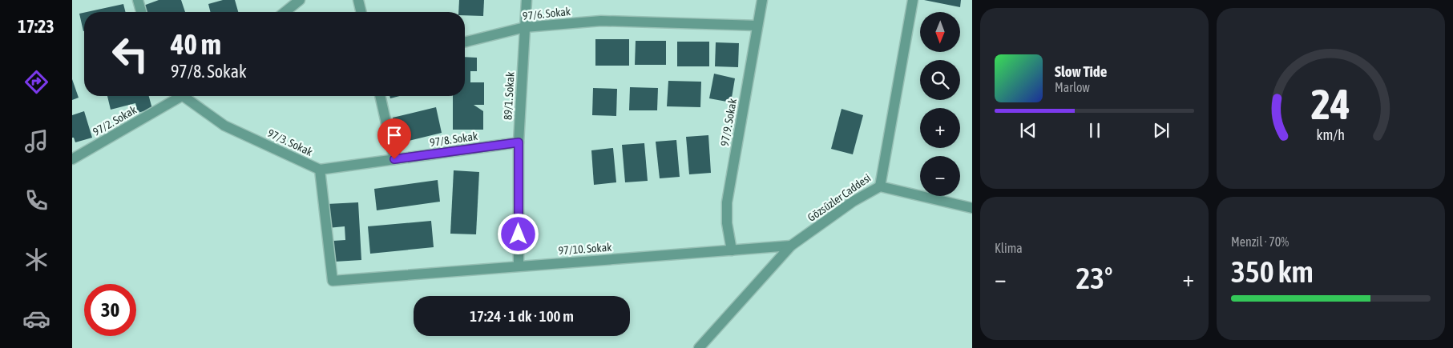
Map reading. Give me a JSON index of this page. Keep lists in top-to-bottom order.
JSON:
{
  "streets": {
    "street": [
      "97/6. Sokak",
      "89/1. Sokak",
      "97/2. Sokak",
      "97/9. Sokak",
      "97/8. Sokak",
      "97/3. Sokak",
      "Gözsüzler Caddesi",
      "97/10. Sokak"
    ]
  },
  "crossings": [
    ["97/6. Sokak", "89/1. Sokak"],
    ["97/6. Sokak", "97/9. Sokak"],
    ["89/1. Sokak", "97/8. Sokak"],
    ["89/1. Sokak", "97/10. Sokak"],
    ["97/9. Sokak", "97/10. Sokak"],
    ["97/8. Sokak", "97/3. Sokak"],
    ["97/3. Sokak", "97/10. Sokak"],
    ["Gözsüzler Caddesi", "97/10. Sokak"]
  ],
  "north": "bottom",
  "page": {
    "tabs": "17:23",
    "map_buttons": ["+", "−"],
    "turn": ["40 m", "97/8. Sokak"],
    "song": ["Slow Tide", "Marlow"],
    "tile": [
      "Klima",
      ["Menzil · 70%", "350 km"]
    ],
    "heat": ["−", "23°", "+"],
    "limit": "30",
    "trip": "17:24 · 1 dk · 100 m",
    "gauge": ["24", "km/h"]
  }
}
